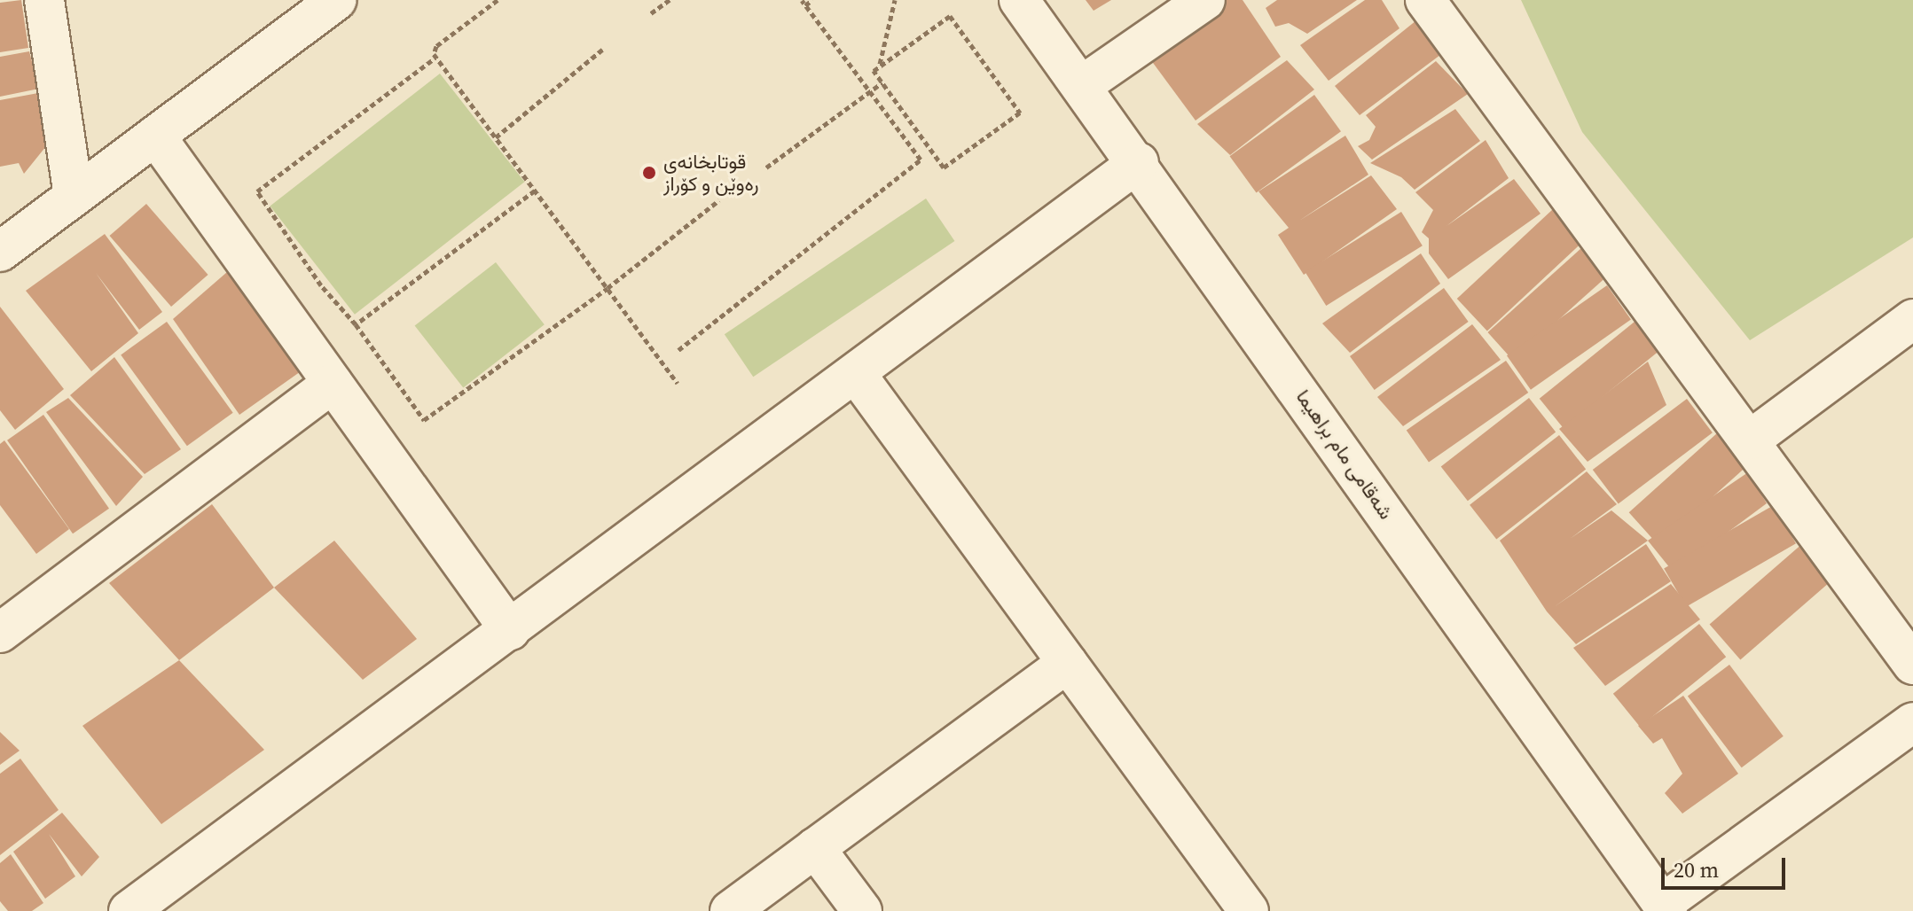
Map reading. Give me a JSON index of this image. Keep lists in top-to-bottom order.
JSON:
{
  "streets": {
    "street": ["شەقامی مام براهیما"]
  },
  "places": ["قوتابخانەی رەوێن و کۆراز"],
  "scale_bar": "20 m"
}
